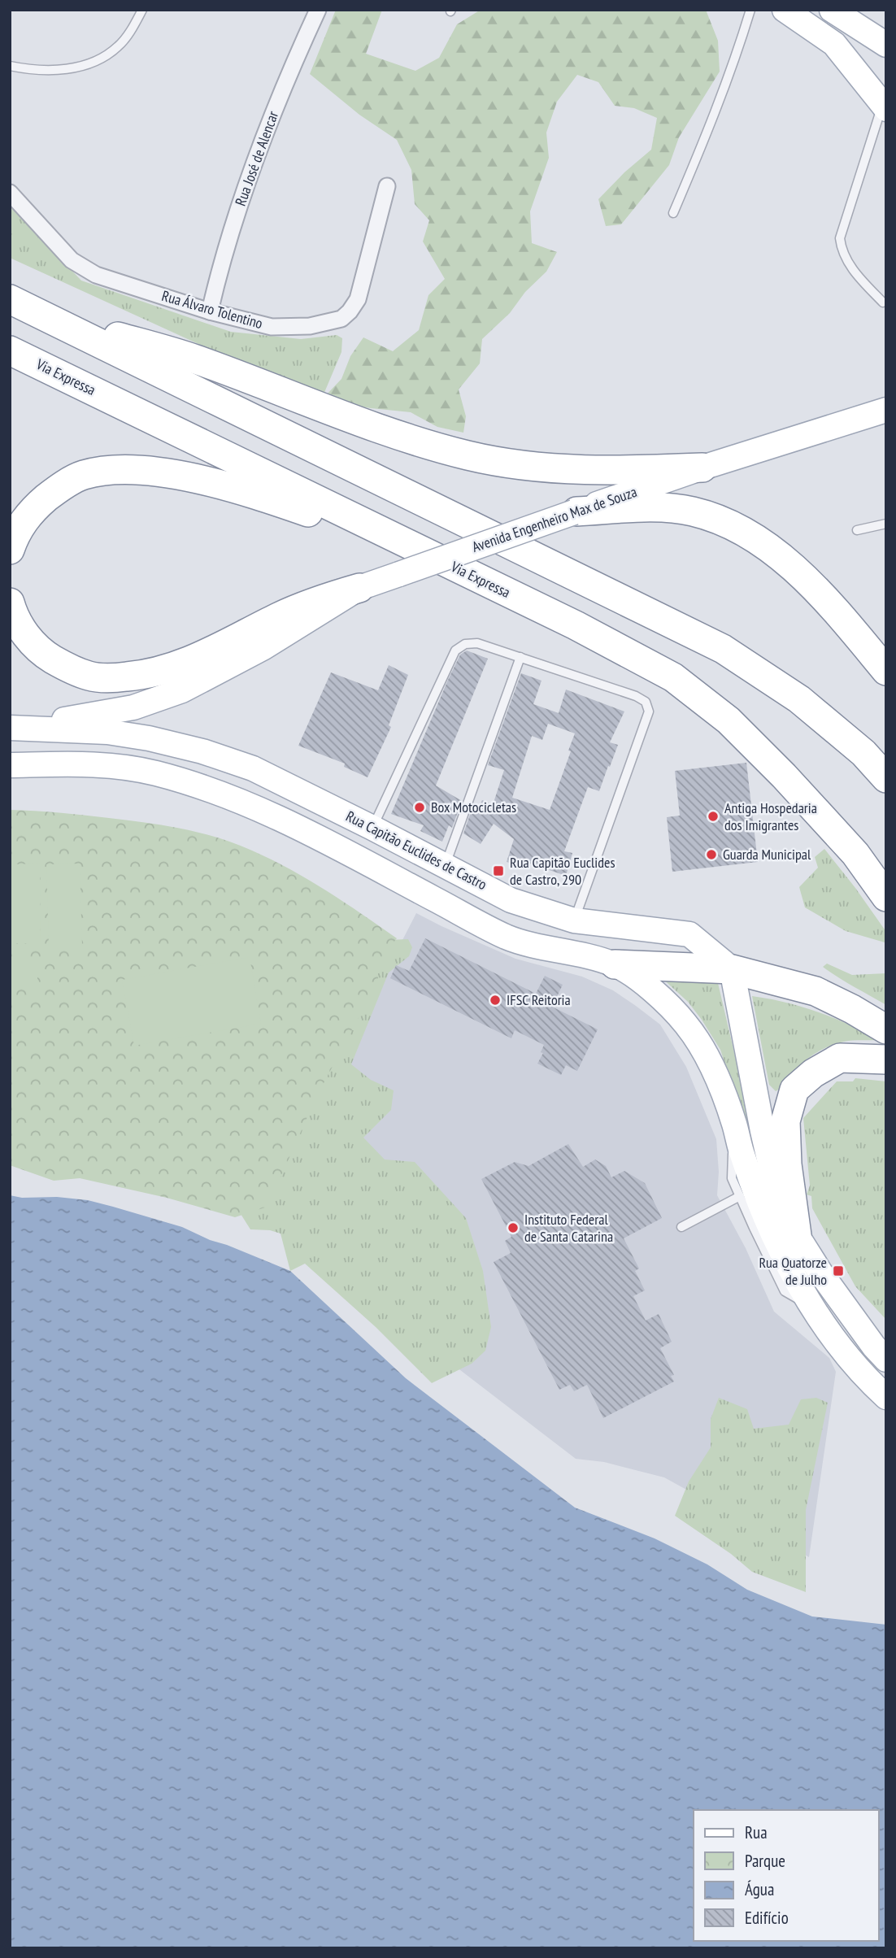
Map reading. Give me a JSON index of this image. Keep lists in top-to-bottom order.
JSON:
{
  "streets": {
    "highway": ["Via Expressa"],
    "main road": ["Avenida Engenheiro Max de Souza", "Rua Capitão Euclides de Castro"],
    "street": ["Rua José de Alencar", "Rua Álvaro Tolentino"]
  },
  "crossings": [
    ["Rua José de Alencar", "Rua Álvaro Tolentino"],
    ["Avenida Engenheiro Max de Souza", "Rua Capitão Euclides de Castro"]
  ],
  "places": {
    "other": [
      "Box Motocicletas",
      "Antiga Hospedaria dos Imigrantes",
      "Guarda Municipal",
      "IFSC Reitoria",
      "Instituto Federal de Santa Catarina"
    ],
    "transit": ["Rua Capitão Euclides de Castro, 290", "Rua Quatorze de Julho"]
  },
  "legend": [
    "Rua",
    "Parque",
    "Água",
    "Edifício"
  ]
}
